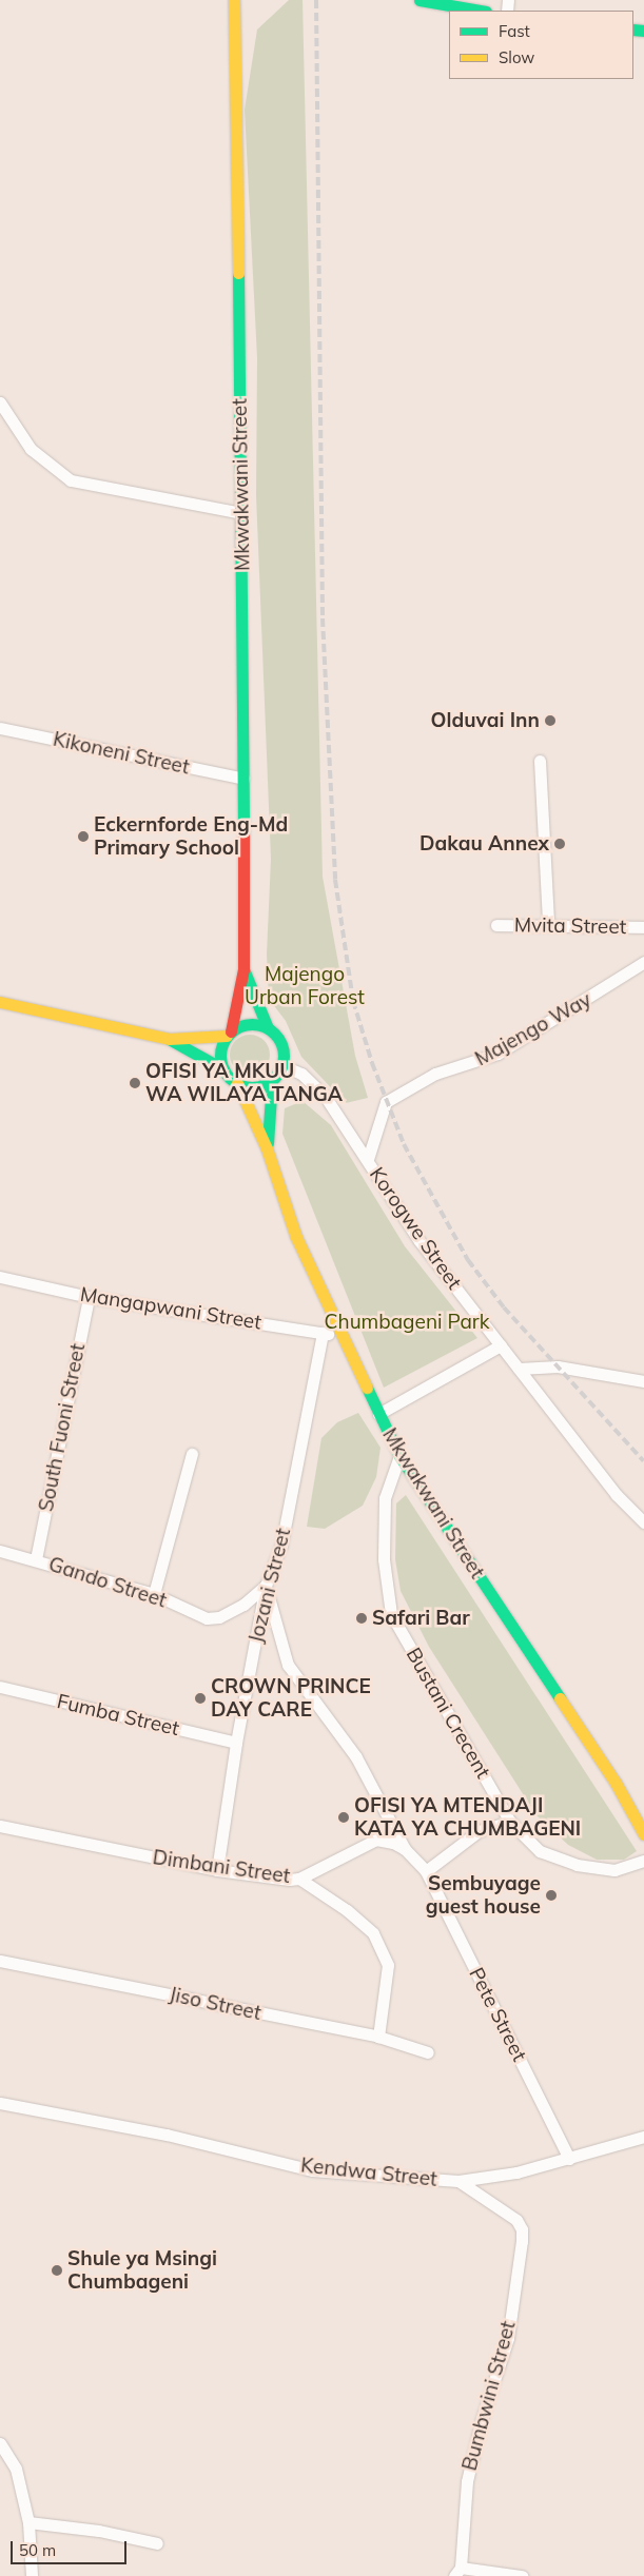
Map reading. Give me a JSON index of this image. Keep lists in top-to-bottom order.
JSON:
{
  "streets": {
    "main road": ["Mkwakwani Street"],
    "street": [
      "Kikoneni Street",
      "Mvita Street",
      "Majengo Way",
      "Korogwe Street",
      "Mangapwani Street",
      "South Fuoni Street",
      "Gando Street",
      "Jozani Street",
      "Bustani Crecent",
      "Fumba Street",
      "Dimbani Street",
      "Jiso Street",
      "Pete Street",
      "Kendwa Street",
      "Bumbwini Street"
    ]
  },
  "crossings": [
    ["Mkwakwani Street", "Kikoneni Street"],
    ["Mkwakwani Street", "Korogwe Street"],
    ["Mkwakwani Street", "Mangapwani Street"],
    ["Mkwakwani Street", "Bustani Crecent"],
    ["Majengo Way", "Korogwe Street"],
    ["Mangapwani Street", "South Fuoni Street"],
    ["Mangapwani Street", "Jozani Street"],
    ["South Fuoni Street", "Gando Street"],
    ["Gando Street", "Jozani Street"],
    ["Jozani Street", "Fumba Street"],
    ["Jozani Street", "Dimbani Street"],
    ["Dimbani Street", "Pete Street"],
    ["Pete Street", "Kendwa Street"],
    ["Kendwa Street", "Bumbwini Street"]
  ],
  "parks": ["Majengo Urban Forest", "Chumbageni Park"],
  "places": [
    "Olduvai Inn",
    "Eckernforde Eng-Md Primary School",
    "Dakau Annex",
    "OFISI YA MKUU WA WILAYA TANGA",
    "Safari Bar",
    "CROWN PRINCE DAY CARE",
    "OFISI YA MTENDAJI KATA YA CHUMBAGENI",
    "Sembuyage guest house",
    "Shule ya Msingi Chumbageni"
  ],
  "legend": ["Fast", "Slow"],
  "scale_bar": "50 m"
}
